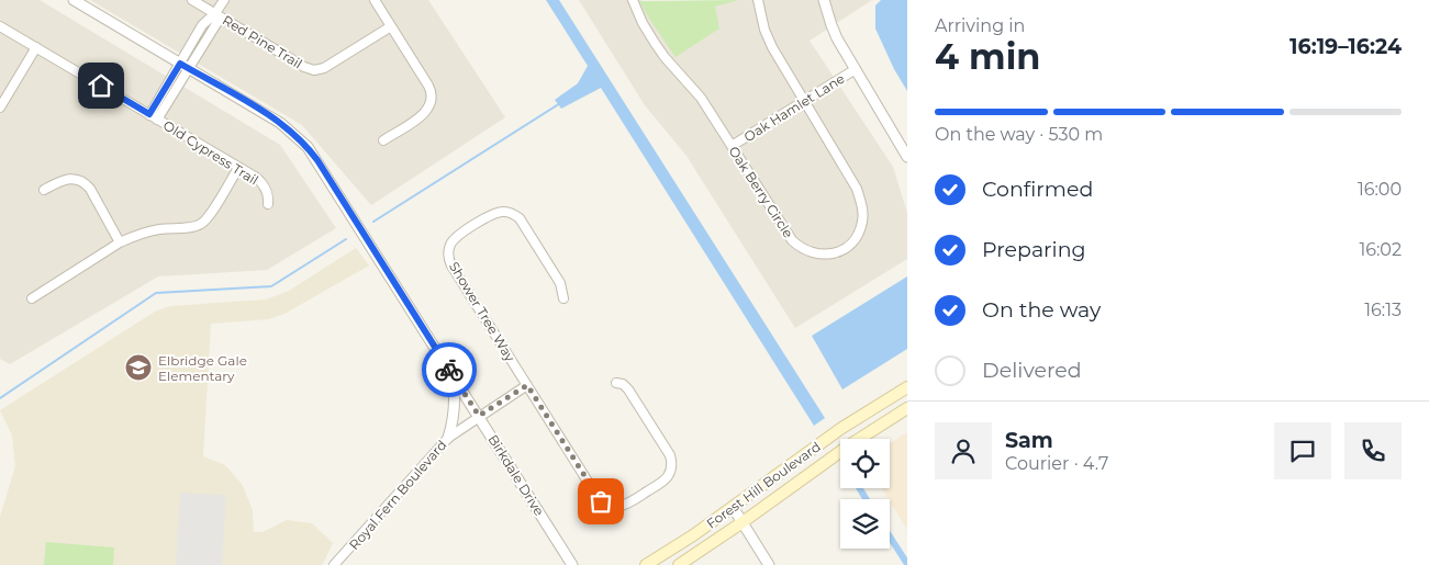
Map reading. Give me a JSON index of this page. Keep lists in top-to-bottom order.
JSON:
{
  "streets": {
    "main road": ["Forest Hill Boulevard"],
    "street": [
      "Red Pine Trail",
      "Oak Hamlet Lane",
      "Old Cypress Trail",
      "Oak Berry Circle",
      "Shower Tree Way",
      "Birkdale Drive",
      "Royal Fern Boulevard"
    ]
  },
  "crossings": [
    ["Oak Hamlet Lane", "Oak Berry Circle"],
    ["Birkdale Drive", "Royal Fern Boulevard"]
  ],
  "places": {
    "school or university": ["Elbridge Gale Elementary"]
  },
  "page": {
    "heading": ["4 min", "Arriving in", "16:19–16:24"],
    "panel": ["Sam", "Courier · 4.7"],
    "bar": "On the way · 530 m",
    "list": [
      ["Confirmed", "16:00"],
      ["Preparing", "16:02"],
      ["On the way", "16:13"],
      "Delivered"
    ]
  }
}
